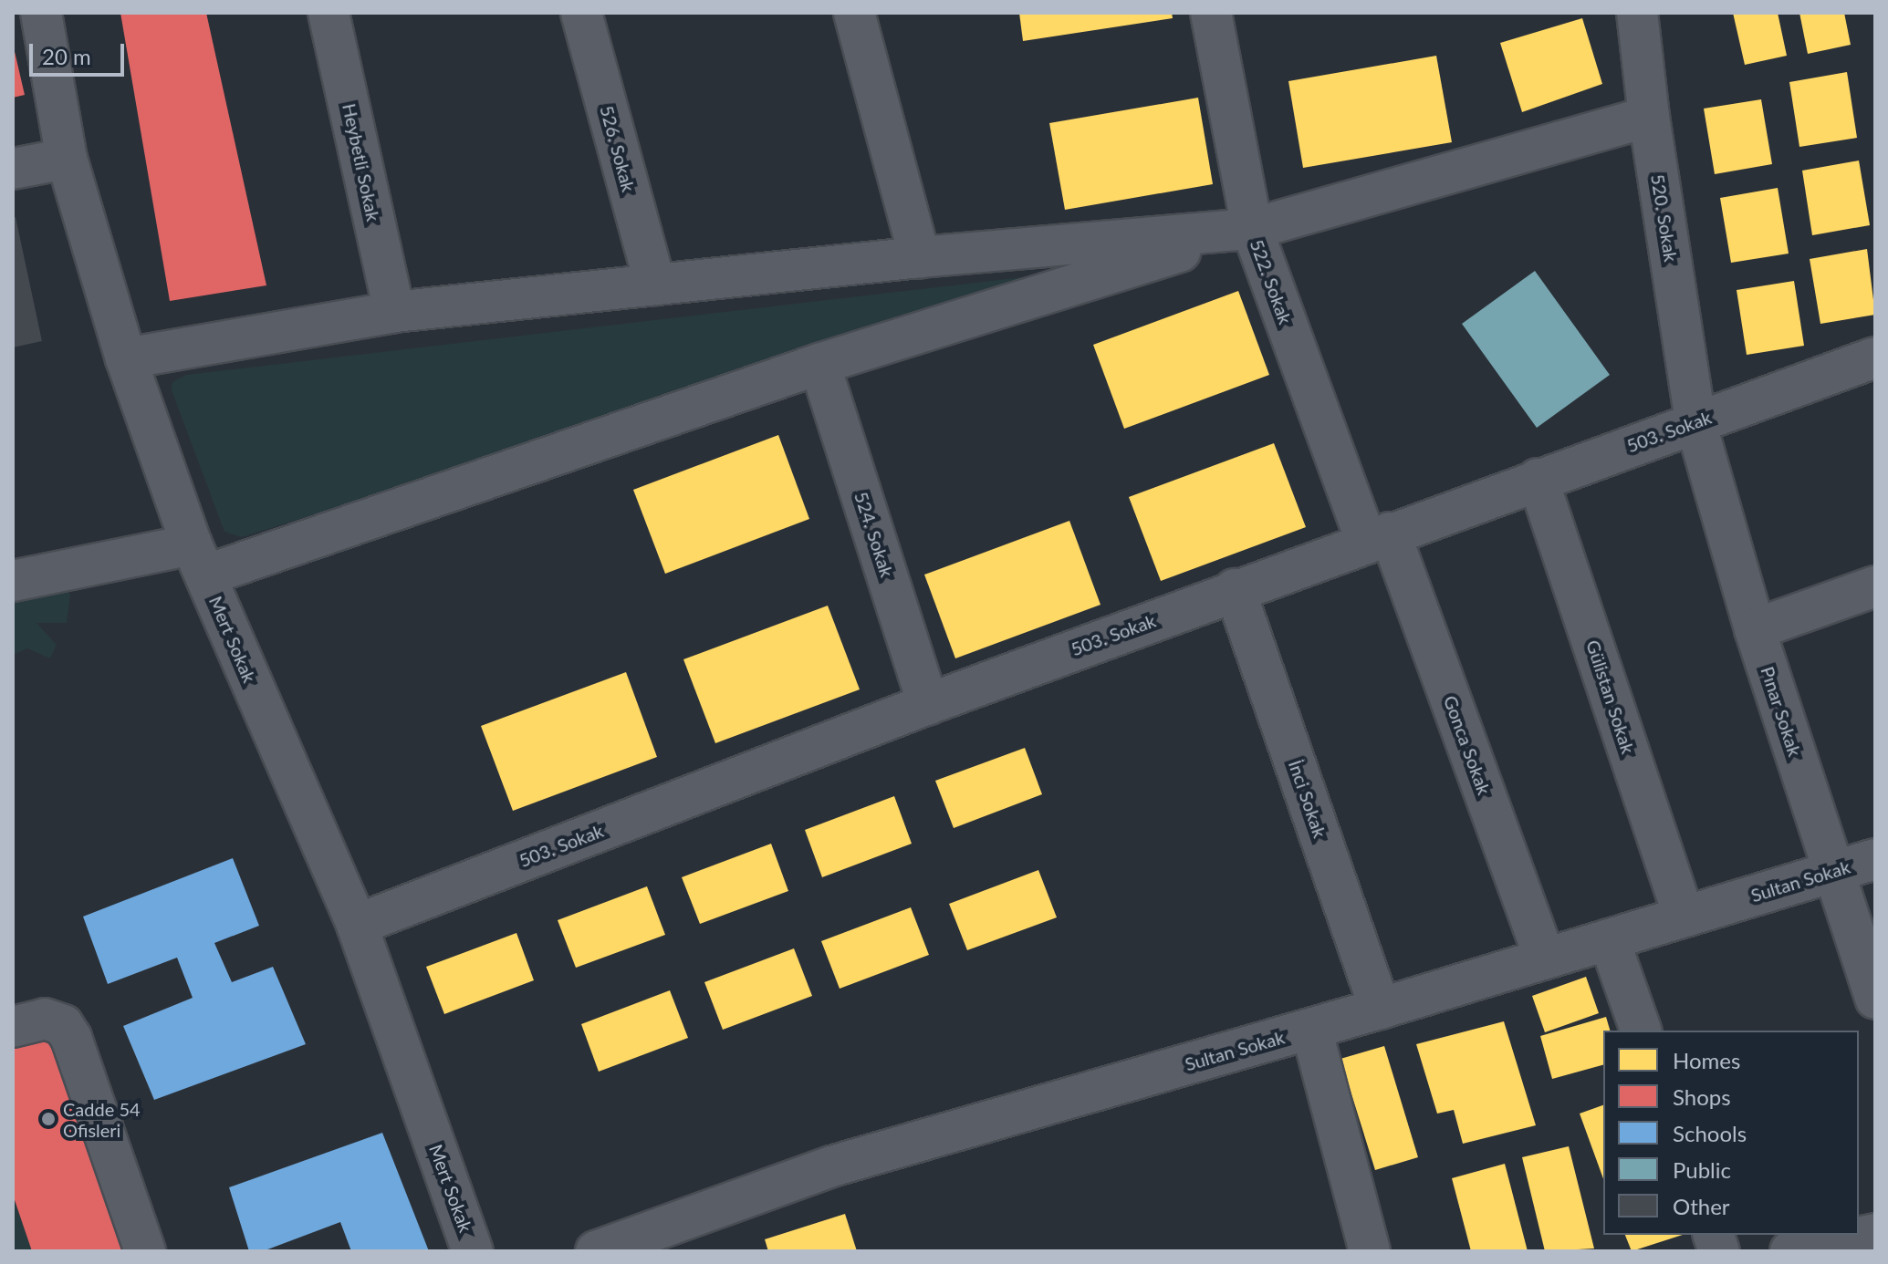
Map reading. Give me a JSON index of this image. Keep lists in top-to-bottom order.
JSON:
{
  "streets": {
    "street": [
      "526. Sokak",
      "Heybetli Sokak",
      "520. Sokak",
      "522. Sokak",
      "503. Sokak",
      "524. Sokak",
      "Mert Sokak",
      "Gülistan Sokak",
      "Pınar Sokak",
      "Gonca Sokak",
      "İnci Sokak",
      "Sultan Sokak"
    ]
  },
  "crossings": [
    ["520. Sokak", "503. Sokak"],
    ["520. Sokak", "Pınar Sokak"],
    ["522. Sokak", "503. Sokak"],
    ["522. Sokak", "Gonca Sokak"],
    ["503. Sokak", "524. Sokak"],
    ["503. Sokak", "Mert Sokak"],
    ["503. Sokak", "Gülistan Sokak"],
    ["503. Sokak", "Pınar Sokak"],
    ["503. Sokak", "Gonca Sokak"],
    ["503. Sokak", "İnci Sokak"],
    ["Gülistan Sokak", "Sultan Sokak"],
    ["Pınar Sokak", "Sultan Sokak"],
    ["Gonca Sokak", "Sultan Sokak"],
    ["İnci Sokak", "Sultan Sokak"]
  ],
  "places": ["Cadde 54 Ofisleri"],
  "legend": [
    "Homes",
    "Shops",
    "Schools",
    "Public",
    "Other"
  ],
  "scale_bar": "20 m"
}
